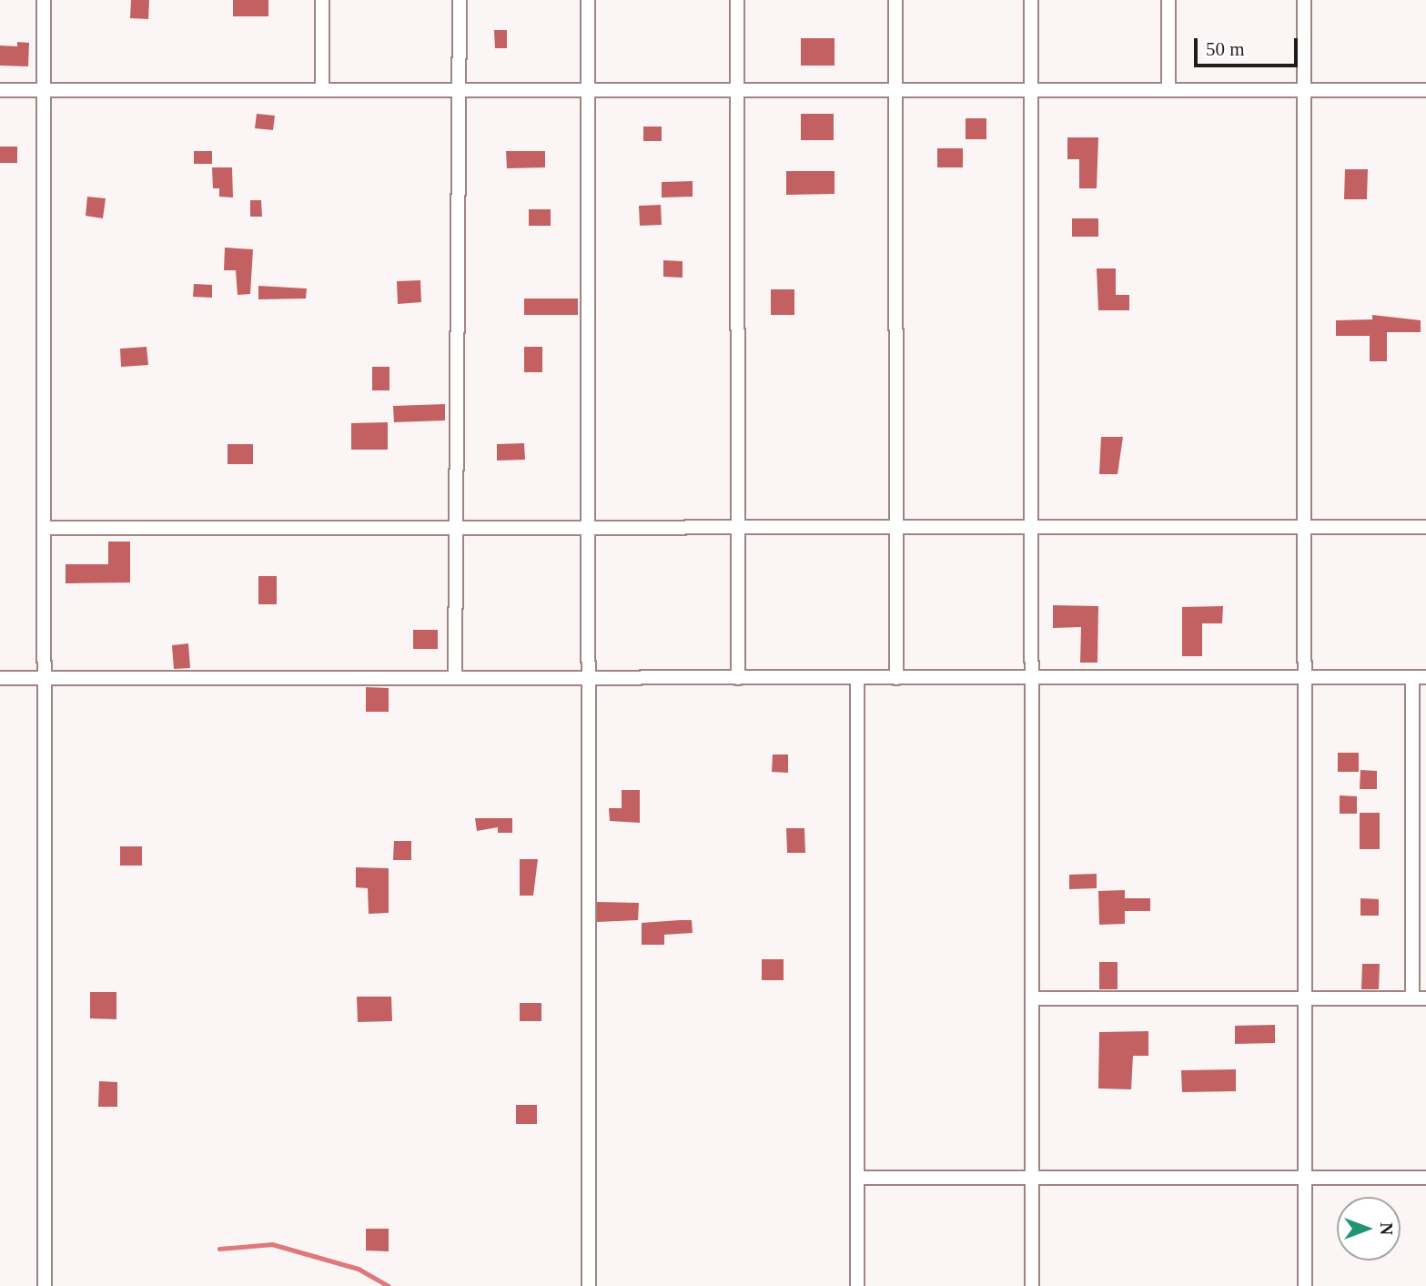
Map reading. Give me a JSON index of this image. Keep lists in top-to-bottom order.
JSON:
{
  "scale_bar": "50 m",
  "north": "right"
}
